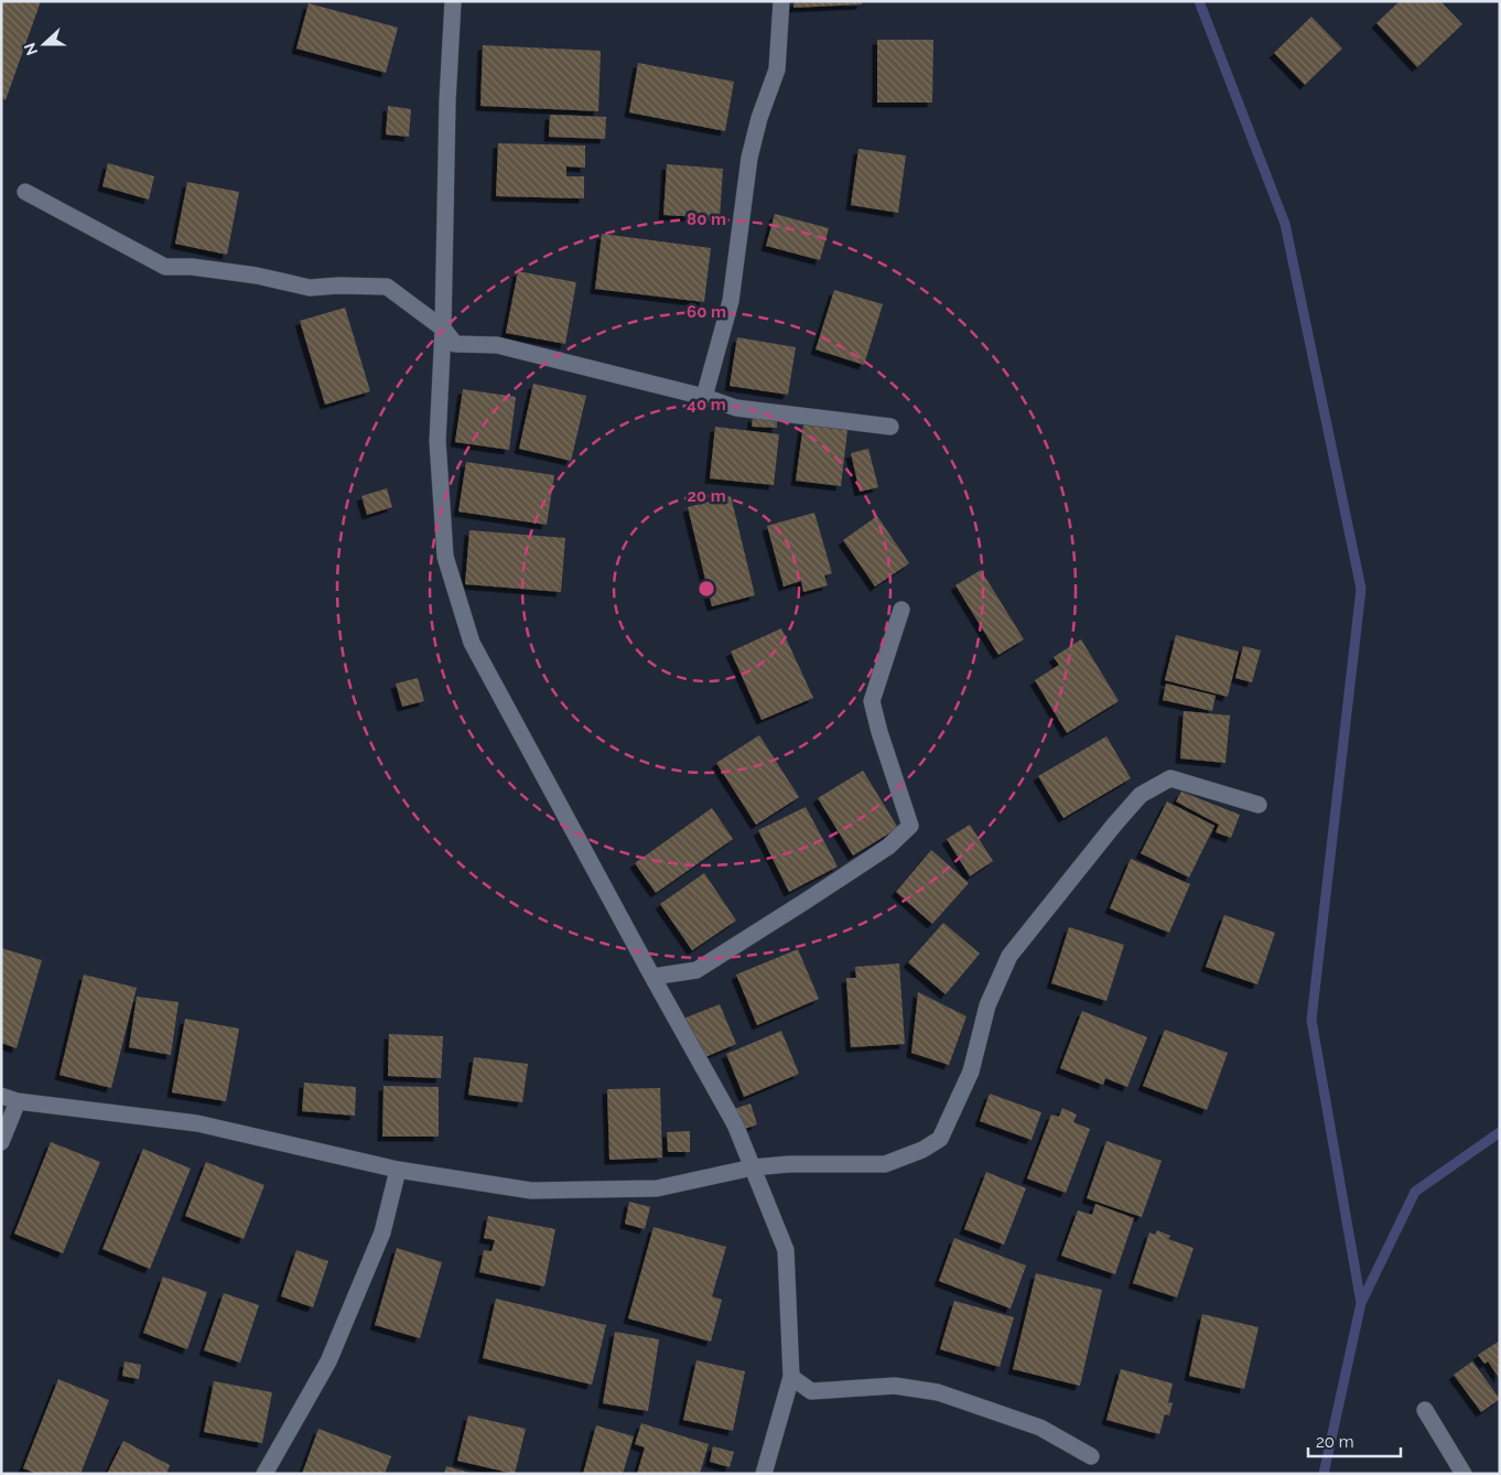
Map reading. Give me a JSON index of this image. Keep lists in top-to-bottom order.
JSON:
{
  "scale_bar": "20 m",
  "north": "left",
  "rings": [
    "80 m",
    "60 m",
    "40 m",
    "20 m"
  ]
}
